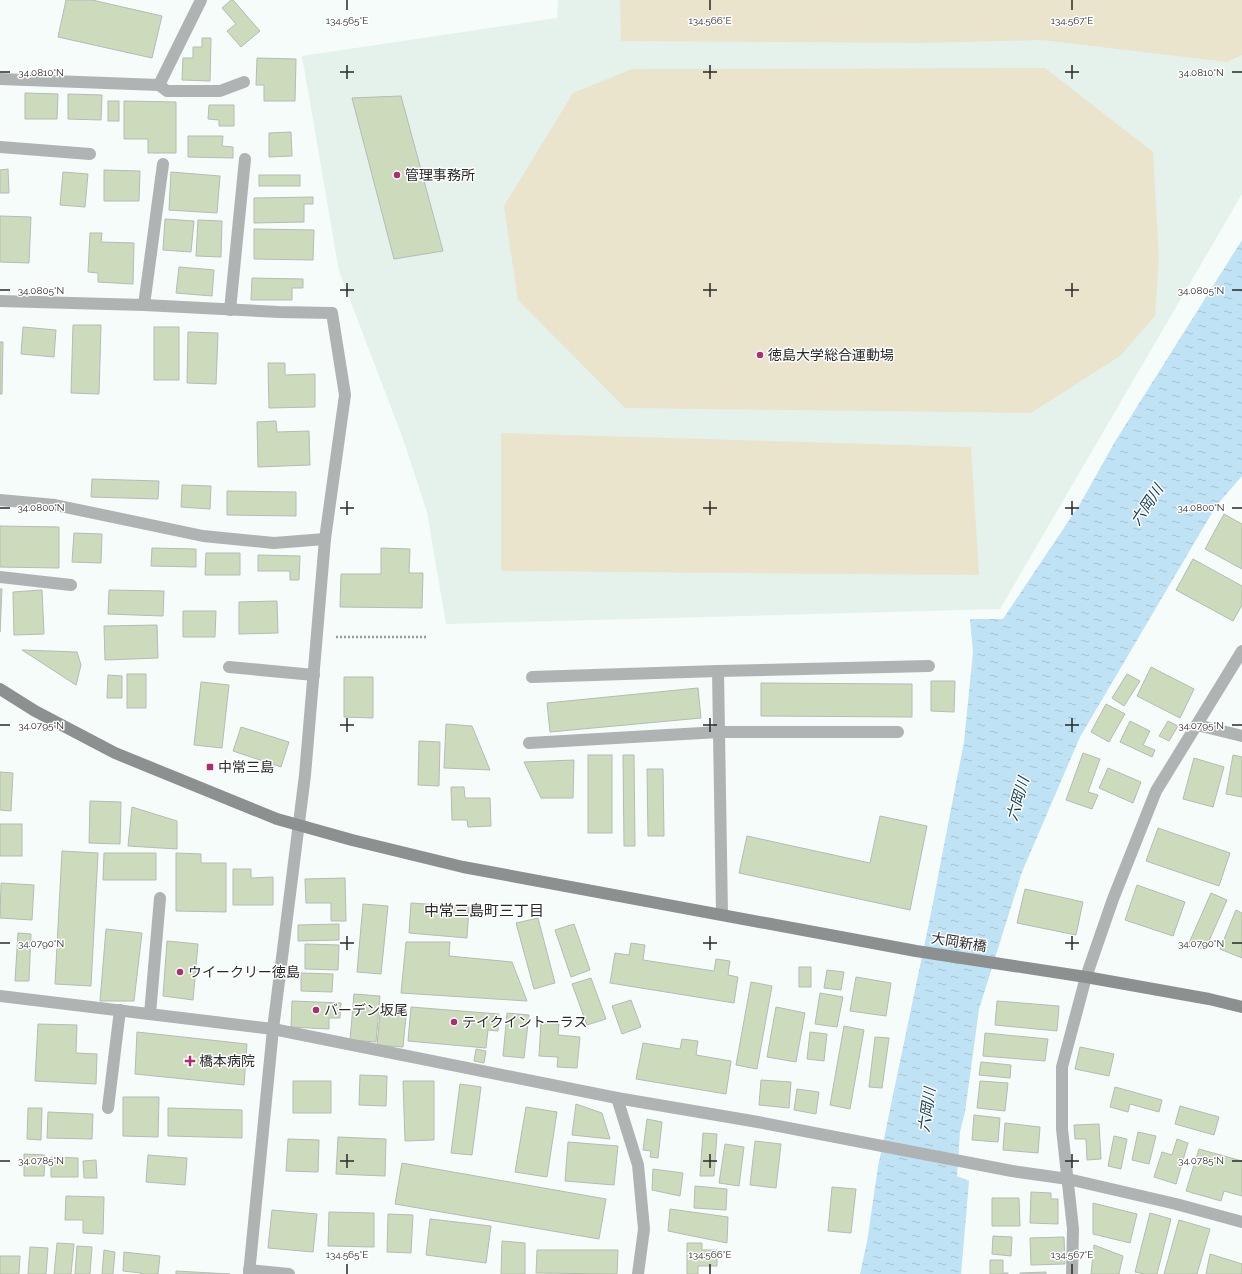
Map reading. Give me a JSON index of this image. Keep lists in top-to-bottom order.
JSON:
{
  "streets": {
    "street": ["大岡新橋"]
  },
  "districts": ["中常三島町三丁目"],
  "water": ["六岡川"],
  "places": {
    "other": [
      "管理事務所",
      "徳島大学総合運動場",
      "ウイークリー徳島",
      "バーデン坂尾",
      "テイクイントーラス"
    ],
    "transit": ["中常三島"],
    "health": ["橋本病院"]
  },
  "coordinates": [
    "134.565°E",
    "134.566°E",
    "134.567°E",
    "34.0810°N",
    "34.0805°N",
    "34.0800°N",
    "34.0795°N",
    "34.0790°N",
    "34.0785°N"
  ]
}
